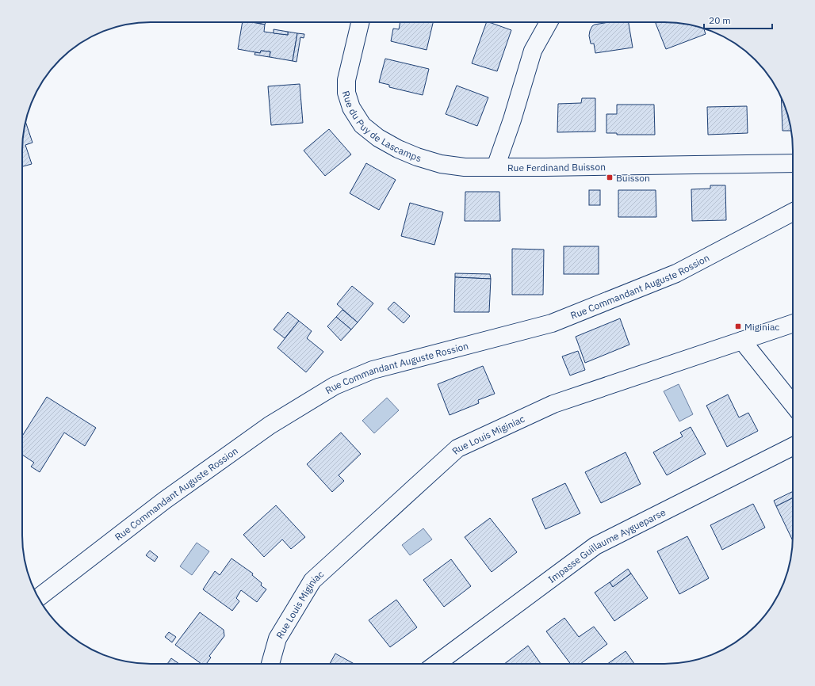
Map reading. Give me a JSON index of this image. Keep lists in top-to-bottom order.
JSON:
{
  "streets": {
    "street": [
      "Rue du Puy de Lascamps",
      "Rue Ferdinand Buisson",
      "Rue Commandant Auguste Rossion",
      "Rue Louis Miginiac",
      "Impasse Guillaume Aygueparse"
    ]
  },
  "crossings": [
    ["Rue du Puy de Lascamps", "Rue Ferdinand Buisson"]
  ],
  "places": {
    "transit": ["Buisson", "Miginiac"]
  },
  "scale_bar": "20 m"
}
